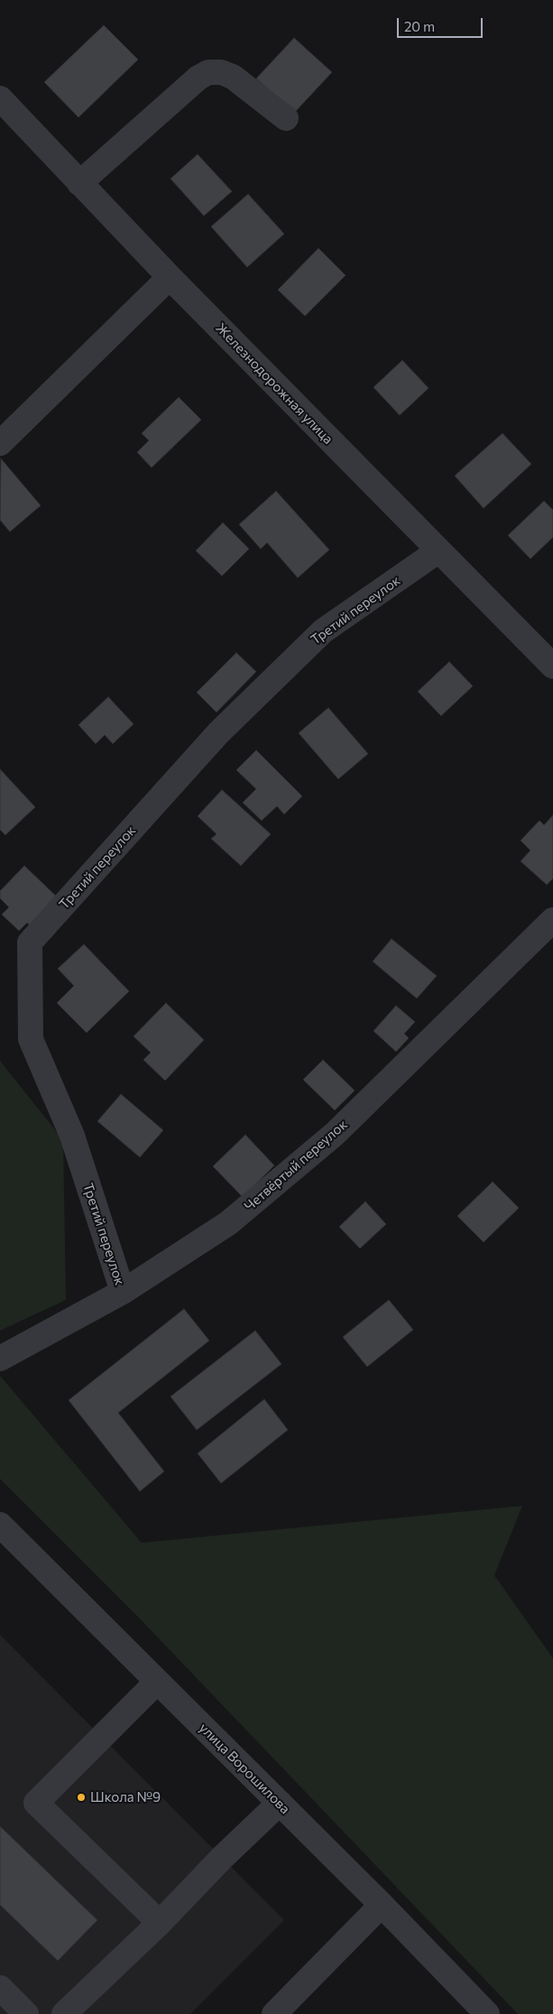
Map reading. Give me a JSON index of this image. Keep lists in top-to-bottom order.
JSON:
{
  "streets": {
    "street": [
      "Железнодорожная улица",
      "Третий переулок",
      "Четвёртый переулок",
      "улица Ворошилова"
    ]
  },
  "crossings": [
    ["Железнодорожная улица", "Третий переулок"],
    ["Третий переулок", "Четвёртый переулок"]
  ],
  "places": ["Школа №9"],
  "scale_bar": "20 m"
}
